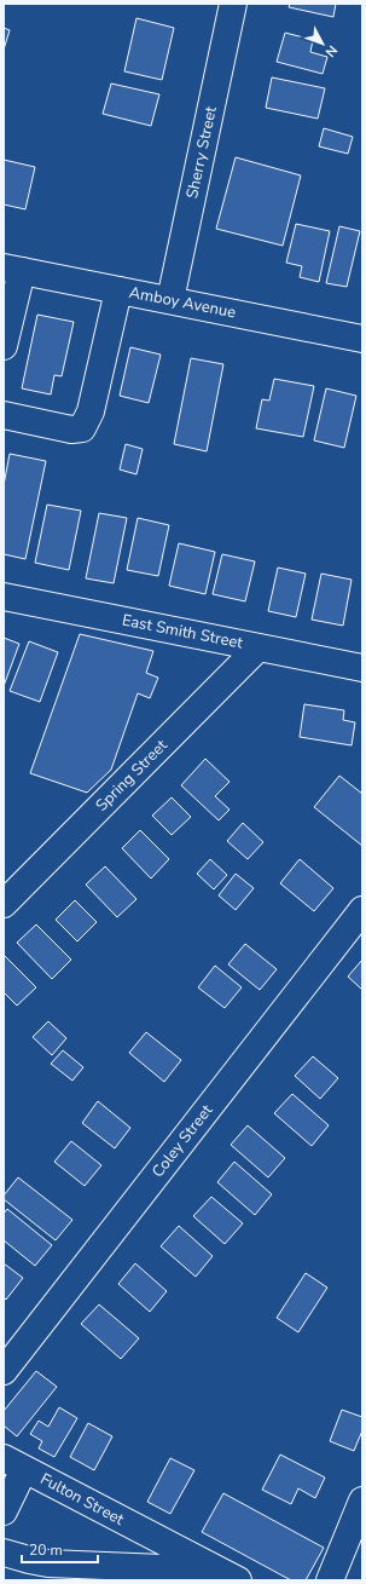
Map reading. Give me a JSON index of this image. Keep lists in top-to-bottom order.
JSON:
{
  "streets": {
    "street": [
      "Sherry Street",
      "Amboy Avenue",
      "East Smith Street",
      "Spring Street",
      "Coley Street",
      "Fulton Street"
    ]
  },
  "crossings": [
    ["Sherry Street", "Amboy Avenue"],
    ["East Smith Street", "Spring Street"]
  ],
  "scale_bar": "20 m",
  "north": "bottom right"
}
